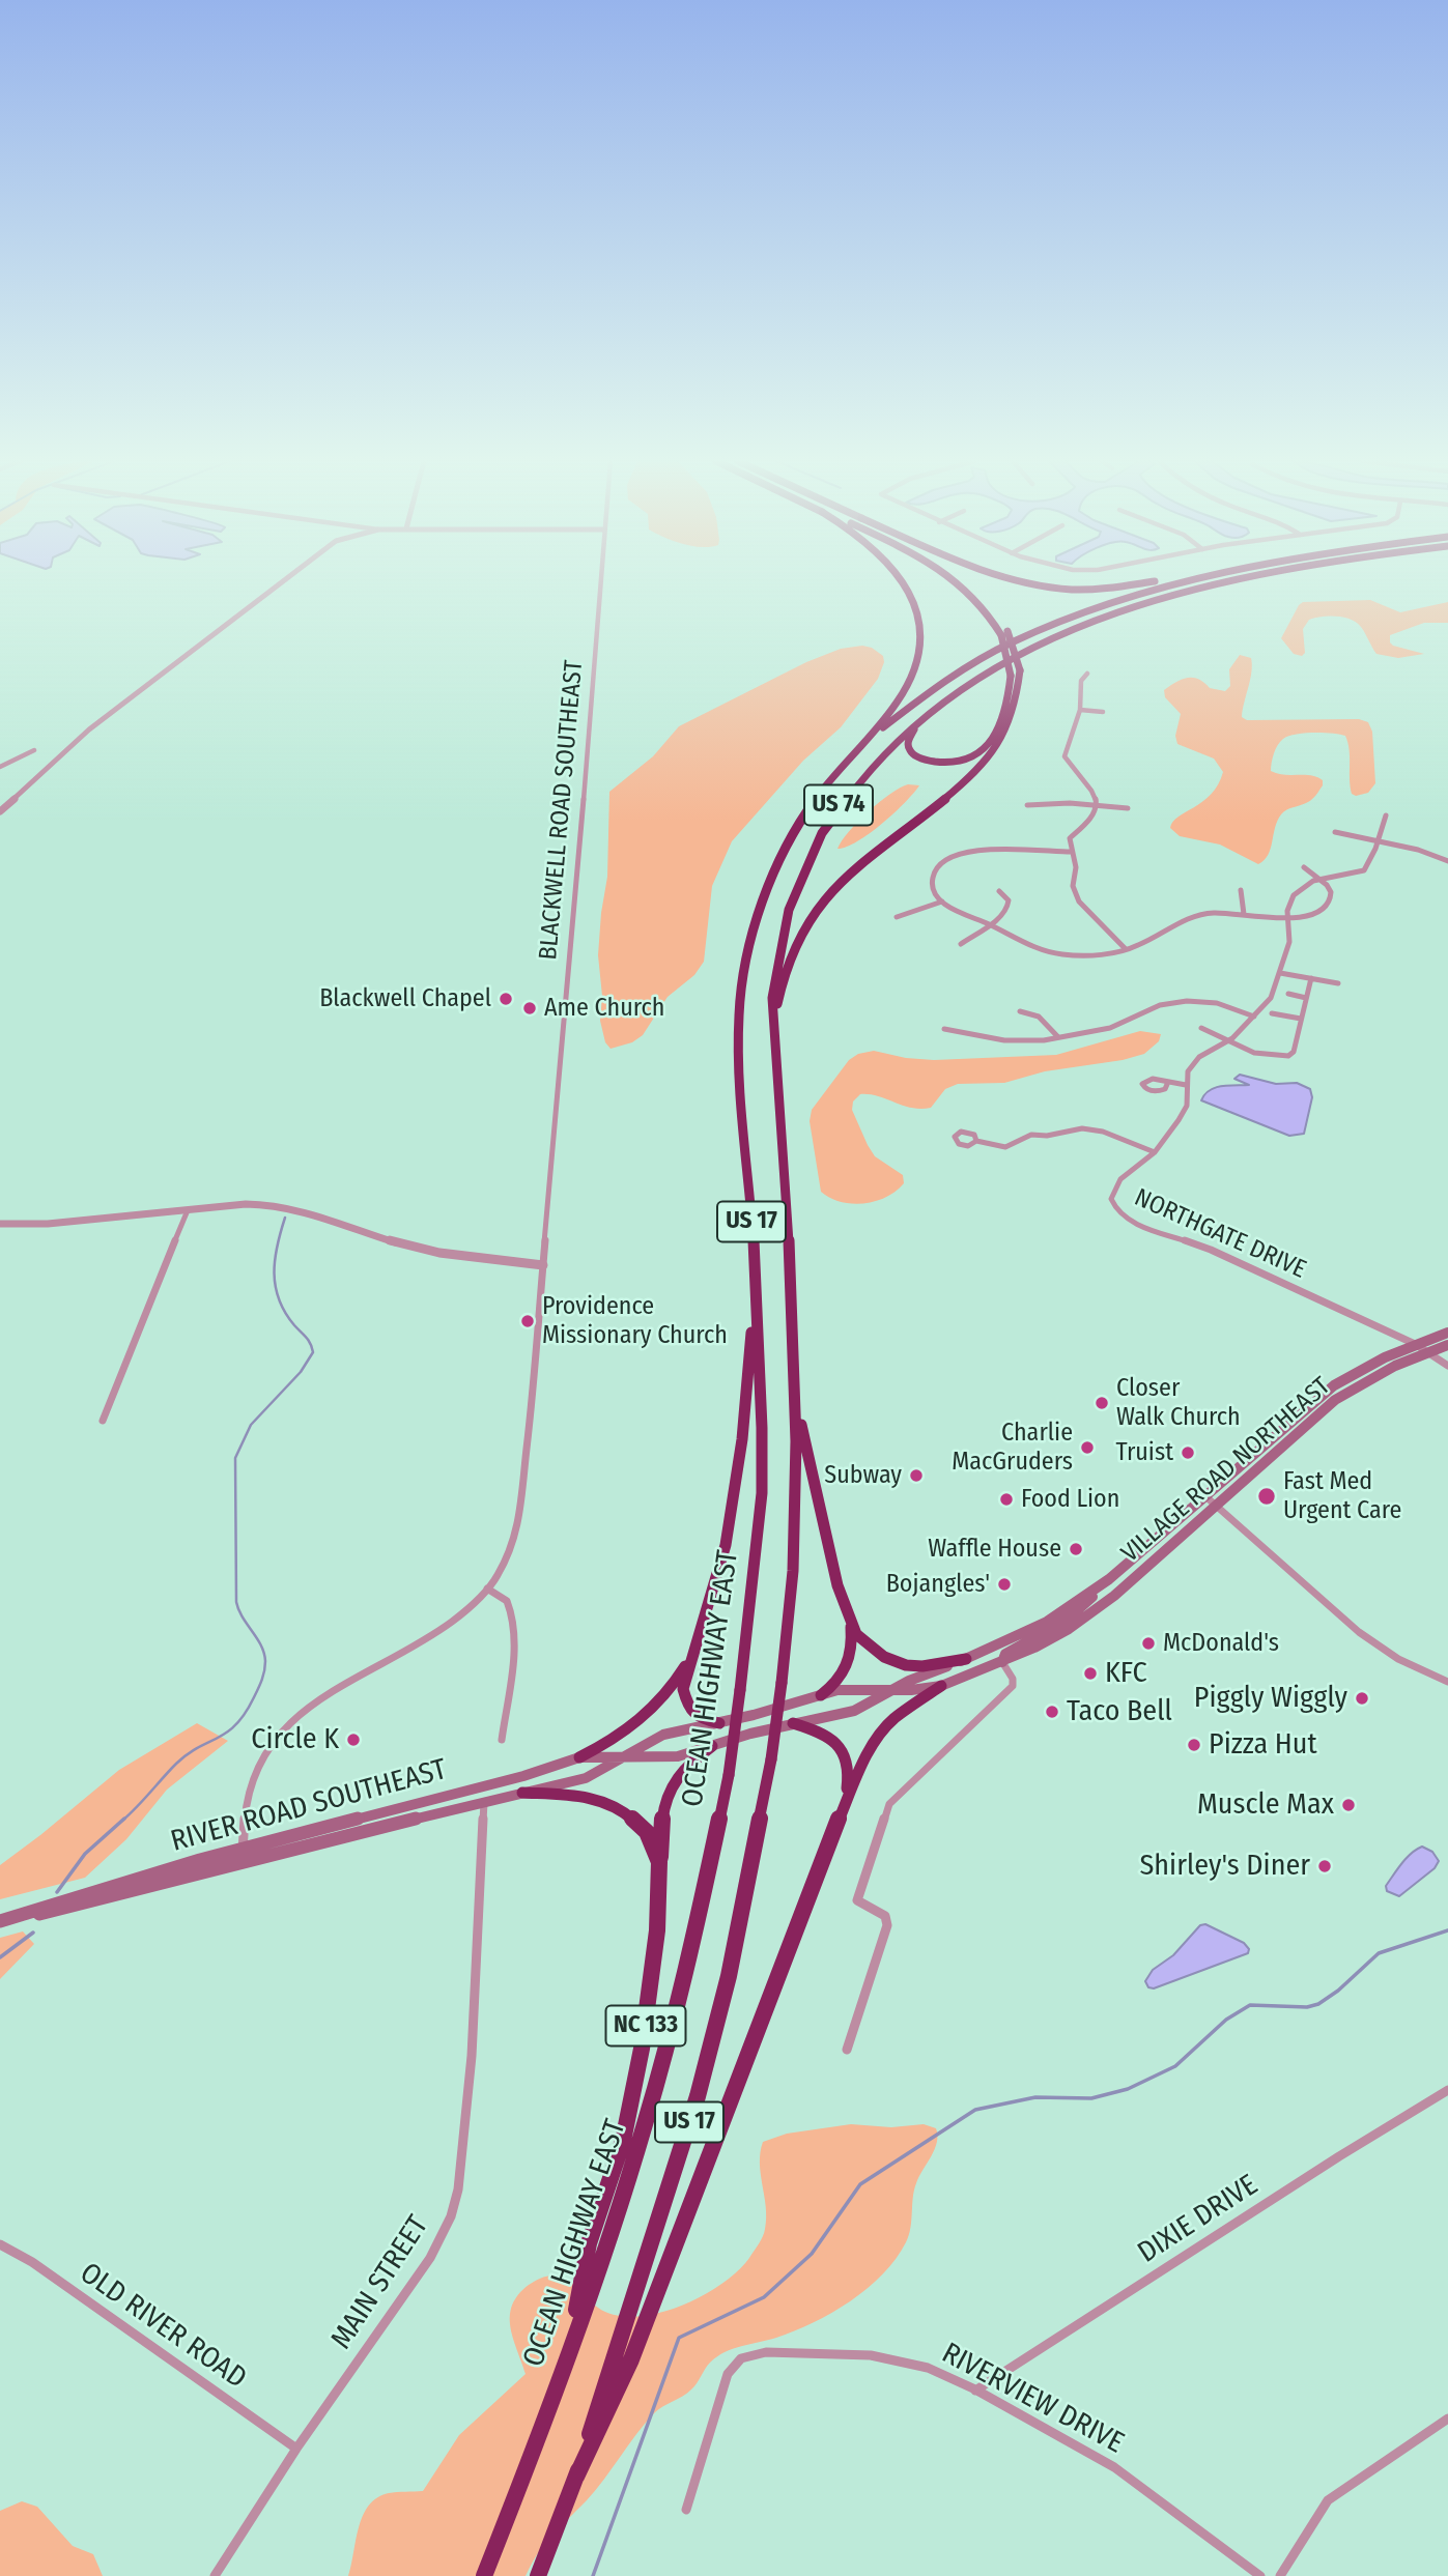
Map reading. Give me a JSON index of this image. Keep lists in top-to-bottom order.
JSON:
{
  "streets": {
    "highway": [
      "US 74",
      "US 17",
      "OCEAN HIGHWAY EAST",
      "NC 133"
    ],
    "main road": ["VILLAGE ROAD NORTHEAST", "RIVER ROAD SOUTHEAST"],
    "street": [
      "BLACKWELL ROAD SOUTHEAST",
      "NORTHGATE DRIVE",
      "DIXIE DRIVE",
      "MAIN STREET",
      "OLD RIVER ROAD",
      "RIVERVIEW DRIVE"
    ]
  },
  "crossings": [
    ["US 74", "US 17"],
    ["US 74", "OCEAN HIGHWAY EAST"],
    ["BLACKWELL ROAD SOUTHEAST", "RIVER ROAD SOUTHEAST"],
    ["NORTHGATE DRIVE", "VILLAGE ROAD NORTHEAST"],
    ["VILLAGE ROAD NORTHEAST", "RIVER ROAD SOUTHEAST"],
    ["OCEAN HIGHWAY EAST", "NC 133"],
    ["RIVER ROAD SOUTHEAST", "NC 133"],
    ["RIVER ROAD SOUTHEAST", "MAIN STREET"],
    ["DIXIE DRIVE", "RIVERVIEW DRIVE"],
    ["MAIN STREET", "OLD RIVER ROAD"]
  ],
  "places": [
    "Blackwell Chapel",
    "Ame Church",
    "Providence Missionary Church",
    "Closer Walk Church",
    "Charlie MacGruders",
    "Truist",
    "Subway",
    "Fast Med Urgent Care",
    "Food Lion",
    "Waffle House",
    "Bojangles'",
    "McDonald's",
    "KFC",
    "Piggly Wiggly",
    "Taco Bell",
    "Circle K",
    "Pizza Hut",
    "Muscle Max",
    "Shirley's Diner"
  ]
}
